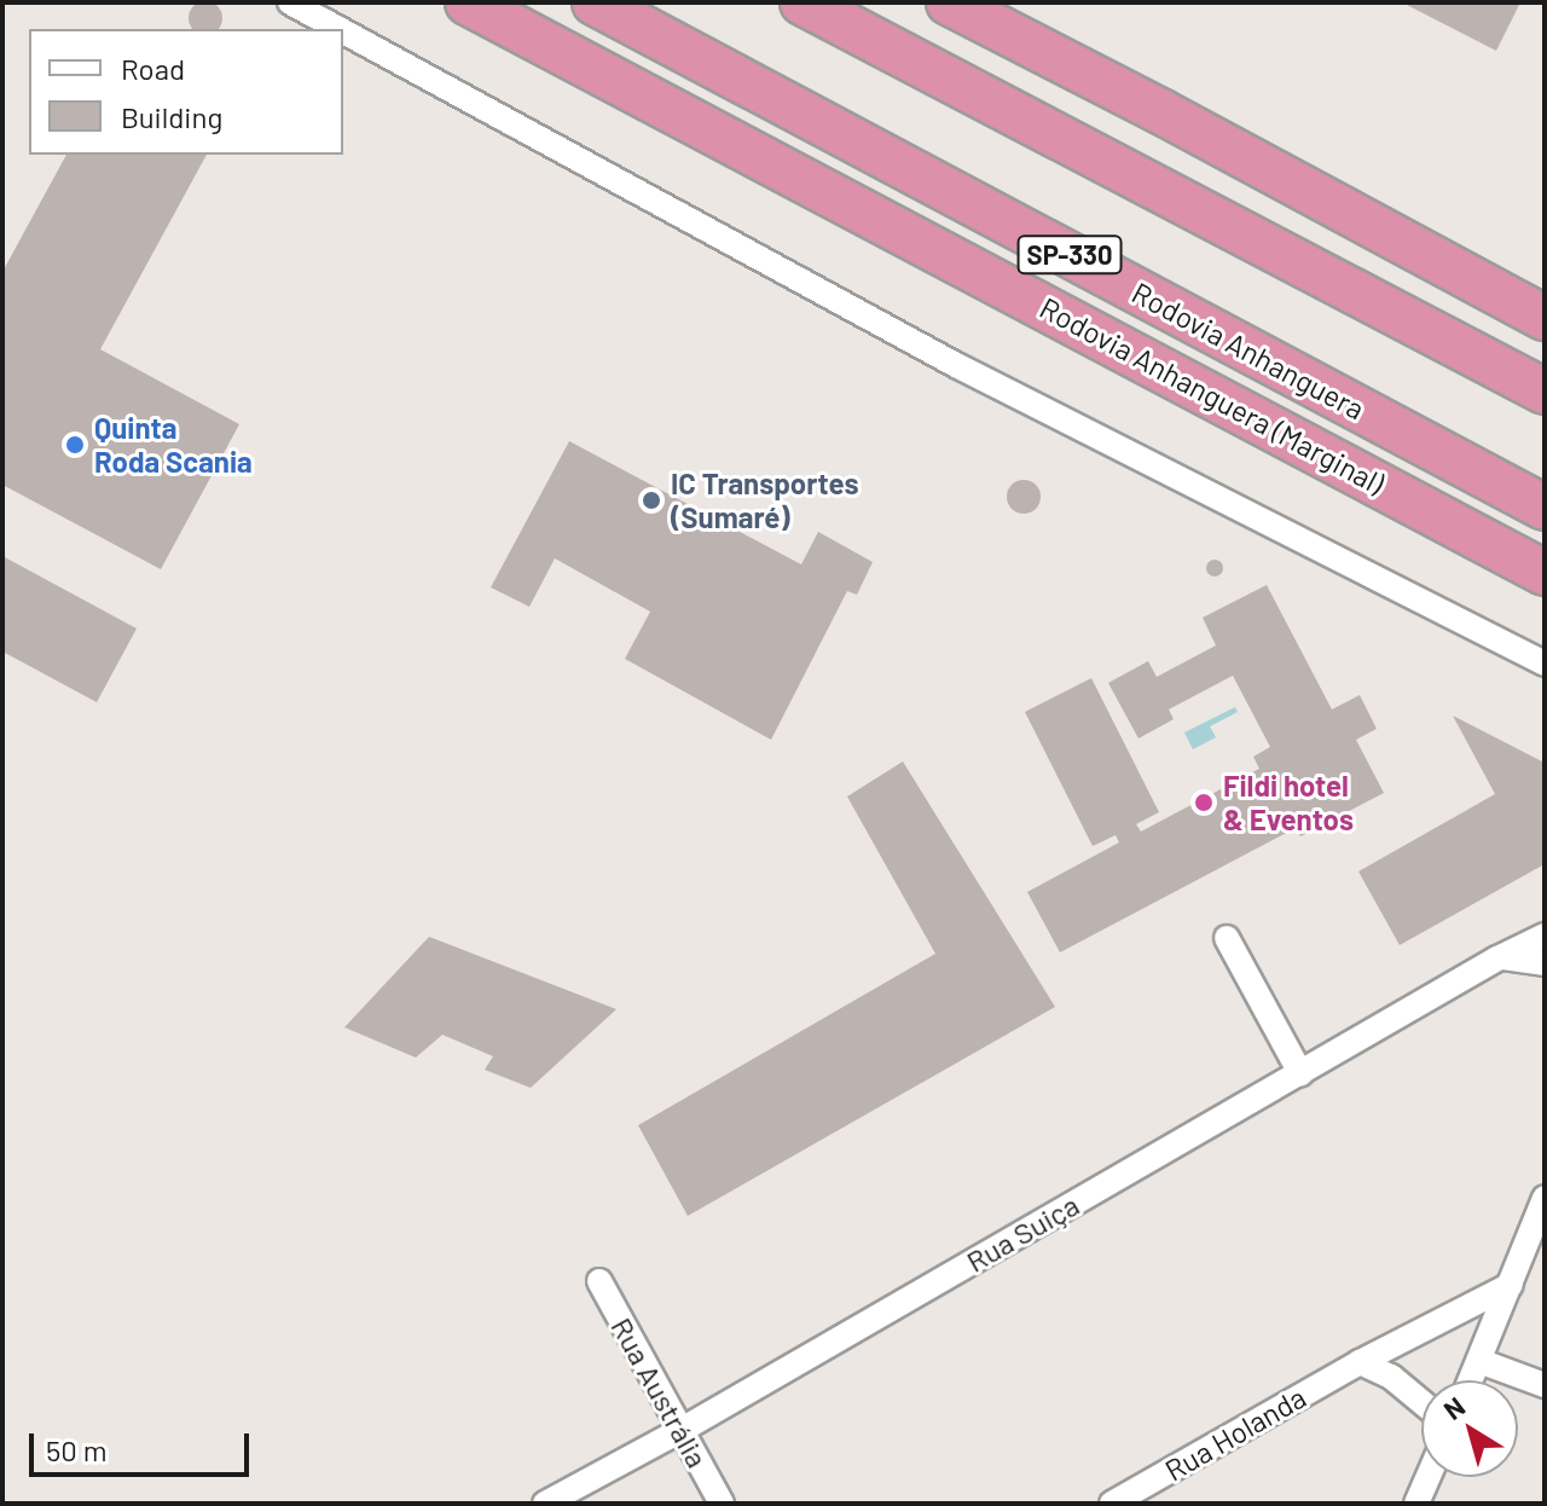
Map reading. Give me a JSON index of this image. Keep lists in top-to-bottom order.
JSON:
{
  "streets": {
    "highway": ["SP-330", "Rodovia Anhanguera", "Rodovia Anhanguera (Marginal)"],
    "street": ["Rua Suiça", "Rua Austrália", "Rua Holanda"]
  },
  "crossings": [
    ["Rua Suiça", "Rua Austrália"]
  ],
  "places": ["Quinta Roda Scania", "IC Transportes (Sumaré)", "Fildi hotel & Eventos"],
  "legend": ["Road", "Building"],
  "scale_bar": "50 m",
  "north": "top left"
}
